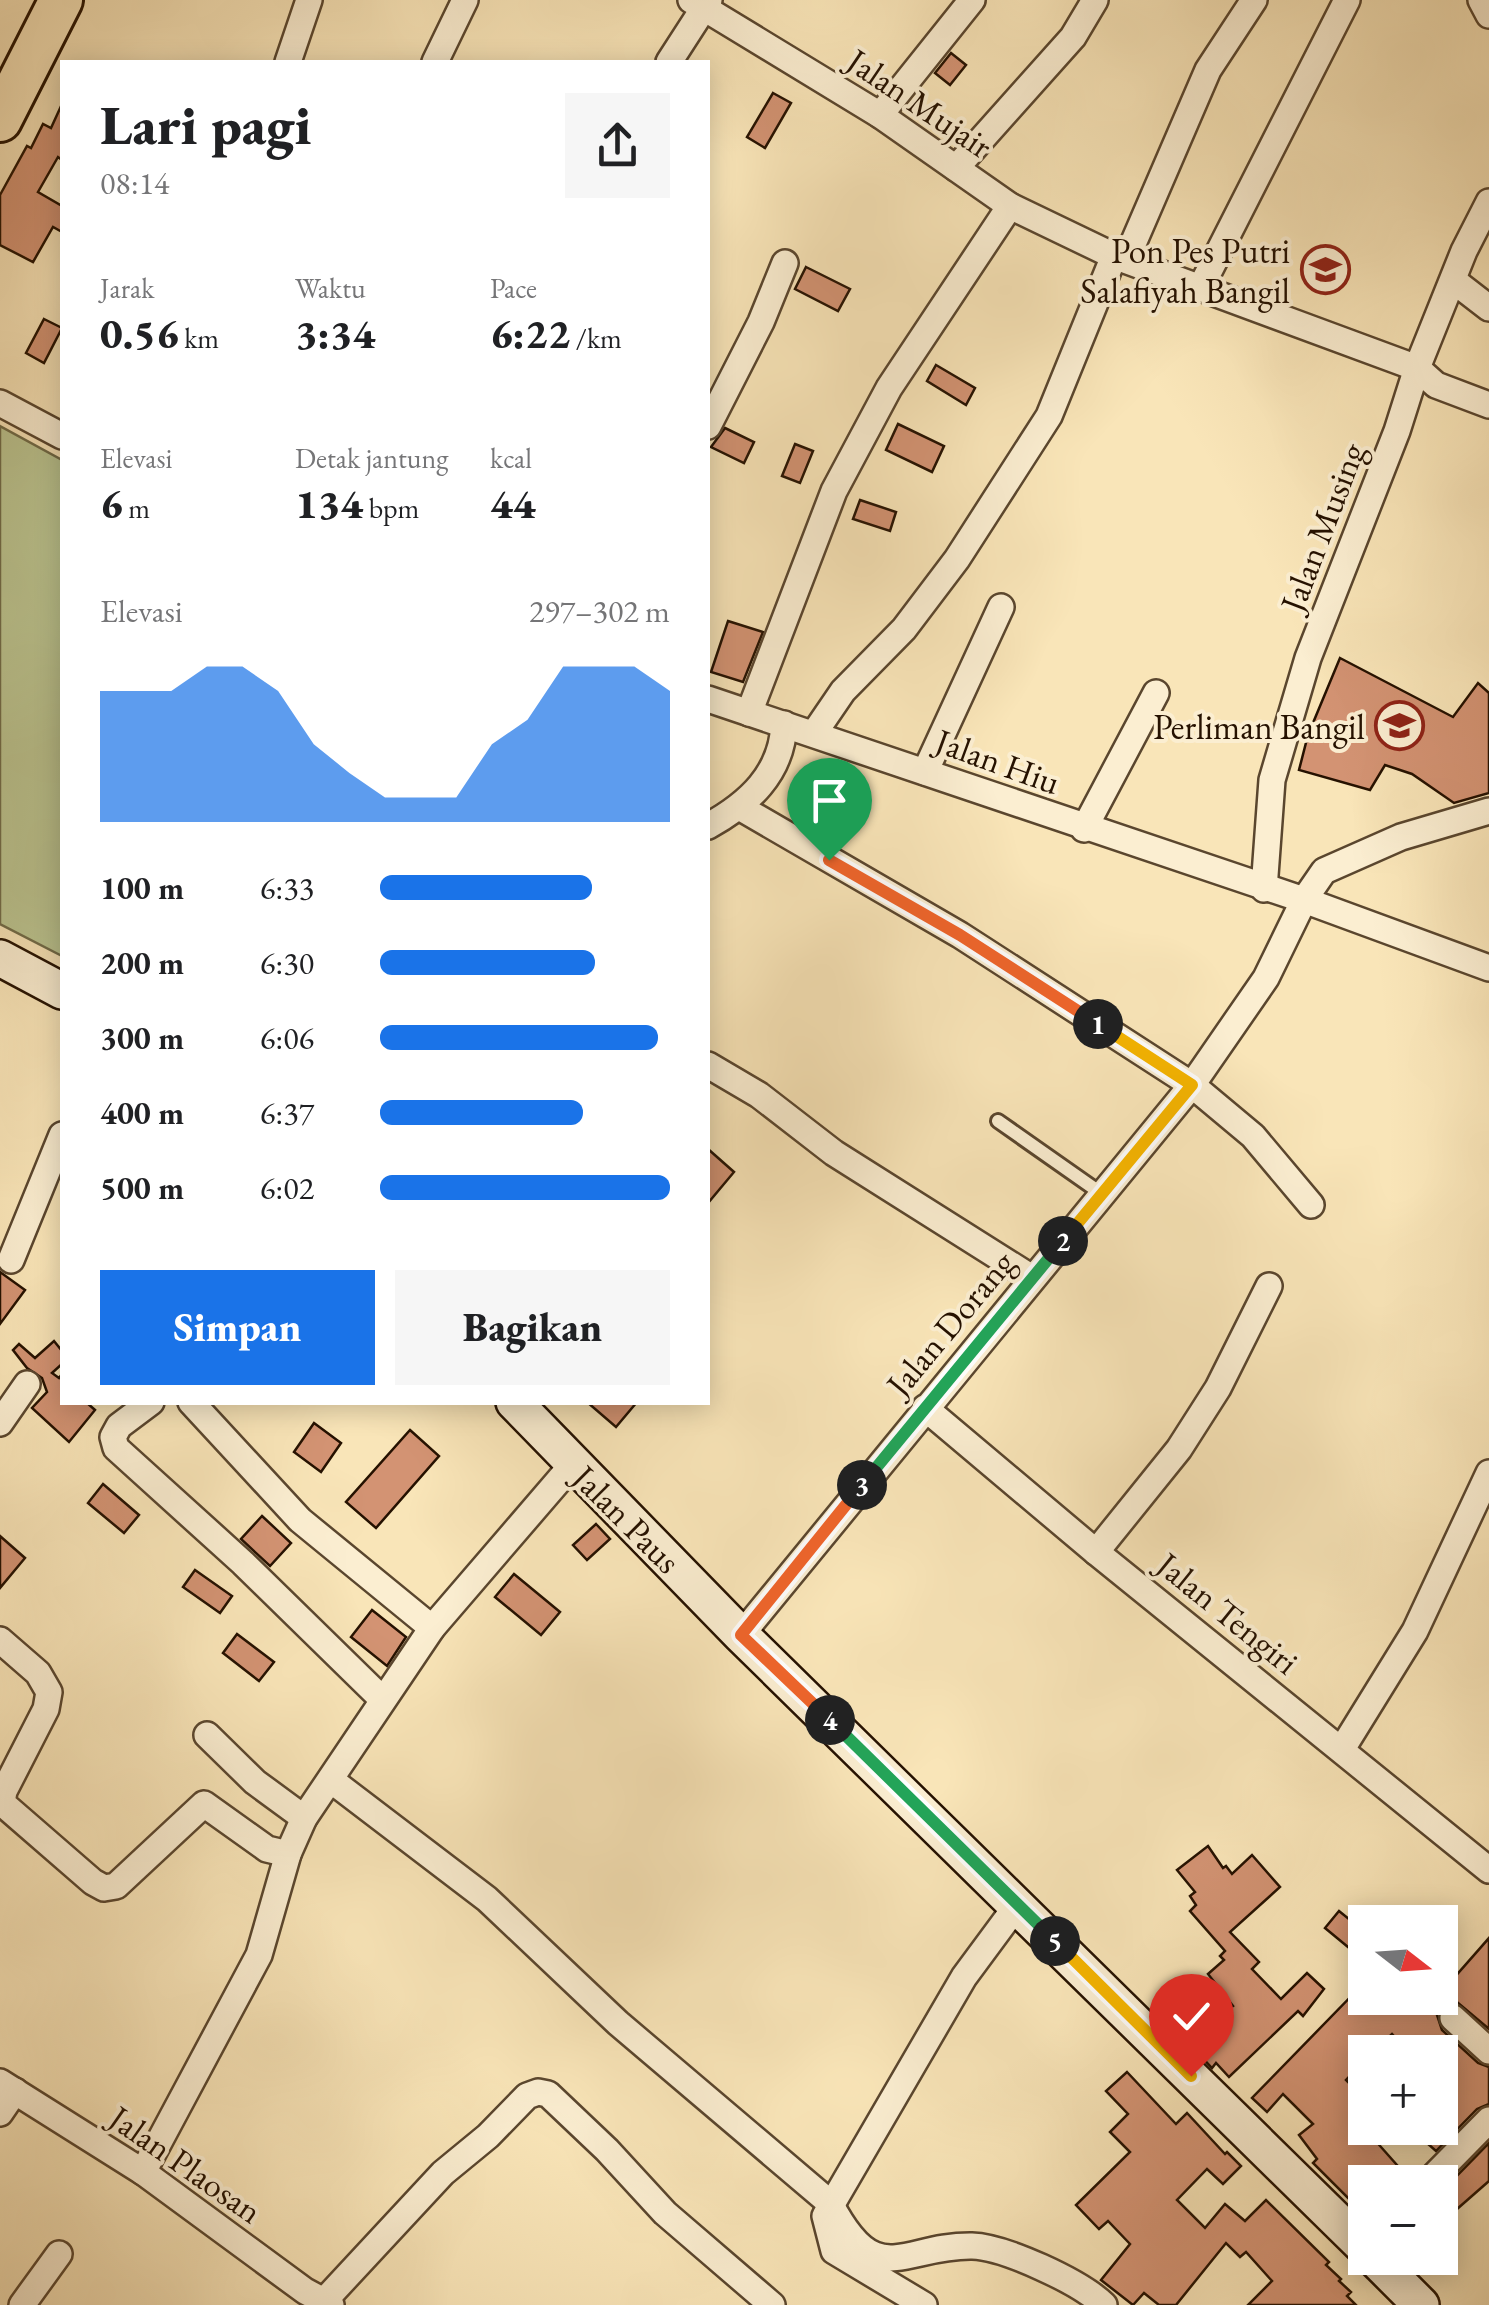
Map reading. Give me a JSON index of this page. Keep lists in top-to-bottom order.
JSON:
{
  "streets": {
    "main road": ["Jalan Paus"],
    "street": [
      "Jalan Mujair",
      "Jalan Musing",
      "Jalan Hiu",
      "Jalan Dorang",
      "Jalan Tengiri",
      "Jalan Plaosan"
    ]
  },
  "crossings": [
    ["Jalan Mujair", "Jalan Musing"],
    ["Jalan Musing", "Jalan Hiu"],
    ["Jalan Hiu", "Jalan Dorang"],
    ["Jalan Dorang", "Jalan Paus"],
    ["Jalan Dorang", "Jalan Tengiri"]
  ],
  "places": {
    "school or university": ["Pon Pes Putri Salafiyah Bangil", "Perliman Bangil"]
  },
  "north": "right",
  "page": {
    "heading": ["Lari pagi", "08:14"],
    "stats": [
      ["Jarak", "0.56 km"],
      ["Waktu", "3:34"],
      ["Pace", "6:22 /km"],
      ["Elevasi", "6 m"],
      ["Detak jantung", "134 bpm"],
      ["kcal", "44"]
    ],
    "chart": ["Elevasi", "297–302 m"],
    "list": [
      {
        "name": "100 m",
        "note": "6:33"
      },
      {
        "name": "200 m",
        "note": "6:30"
      },
      {
        "name": "300 m",
        "note": "6:06"
      },
      {
        "name": "400 m",
        "note": "6:37"
      },
      {
        "name": "500 m",
        "note": "6:02"
      }
    ],
    "pins": [
      "1",
      "2",
      "3",
      "4",
      "5"
    ],
    "buttons": ["Simpan", "Bagikan"],
    "map_buttons": ["+", "−"]
  }
}
